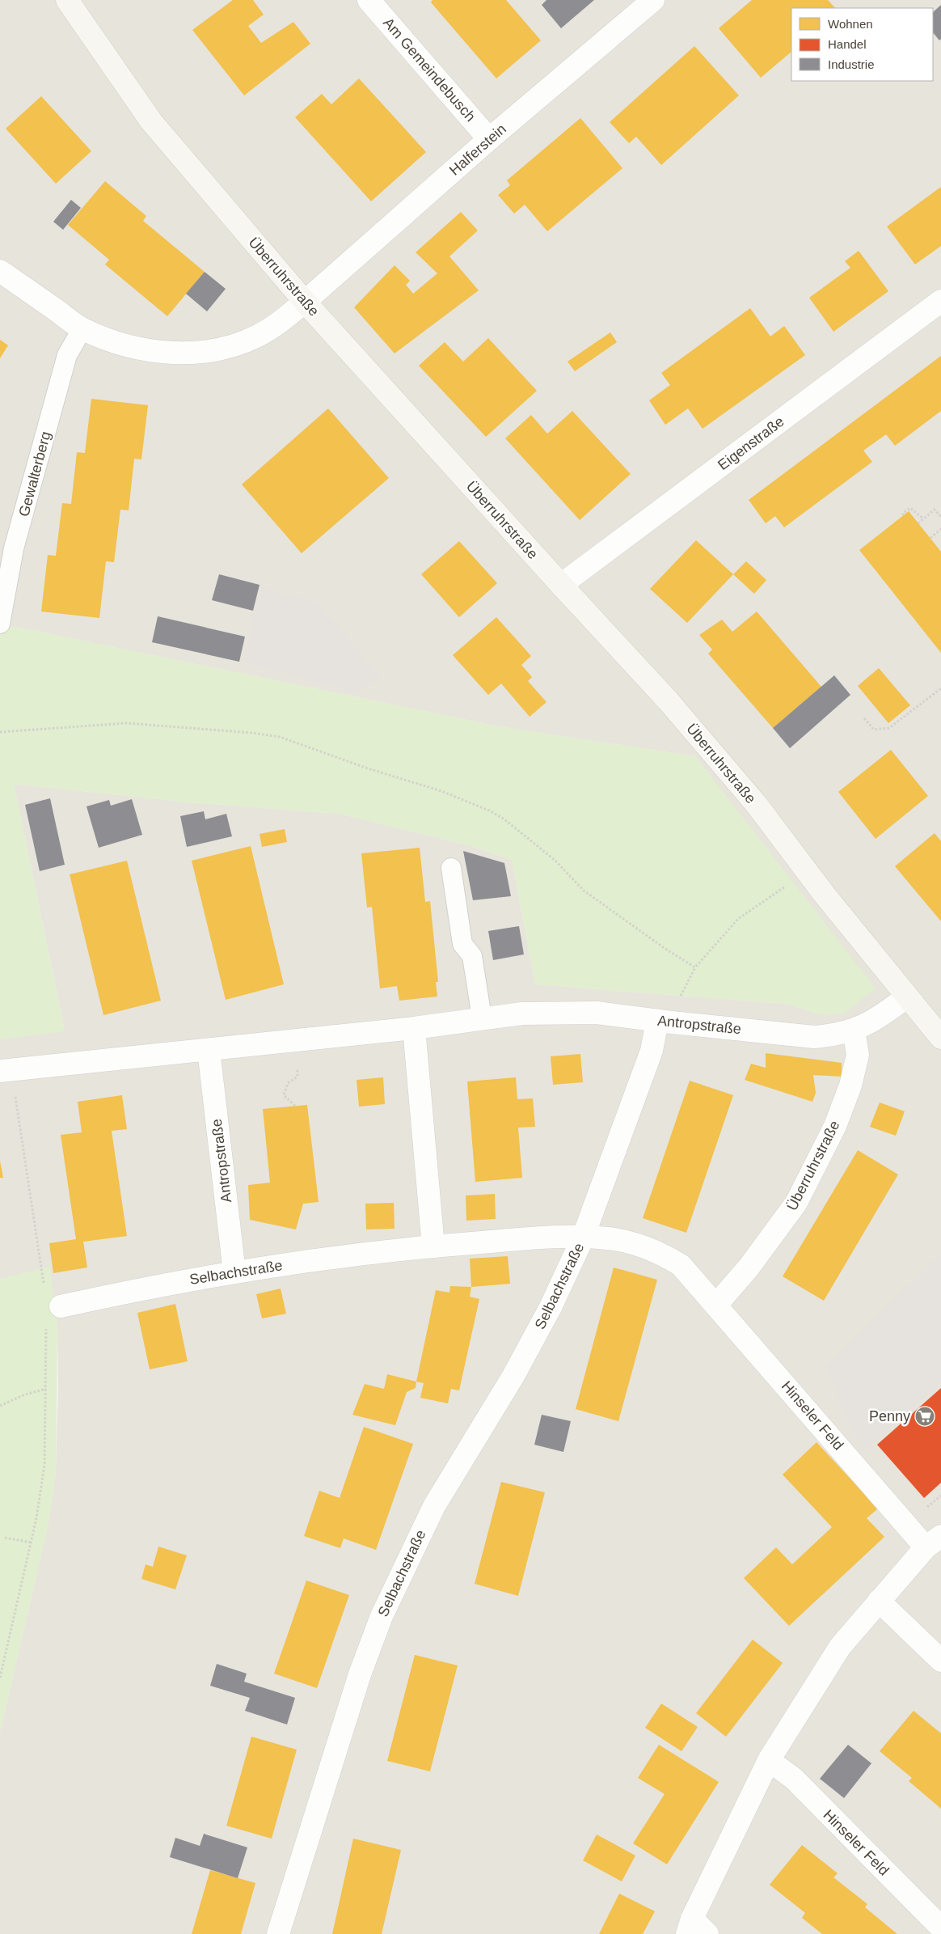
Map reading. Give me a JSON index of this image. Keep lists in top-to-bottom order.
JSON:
{
  "streets": {
    "main road": ["Überruhrstraße"],
    "street": [
      "Am Gemeindebusch",
      "Halferstein",
      "Eigenstraße",
      "Antropstraße",
      "Selbachstraße",
      "Hinseler Feld"
    ],
    "lane": ["Gewalterberg"]
  },
  "crossings": [
    ["Am Gemeindebusch", "Halferstein"],
    ["Halferstein", "Überruhrstraße"],
    ["Überruhrstraße", "Eigenstraße"],
    ["Überruhrstraße", "Antropstraße"],
    ["Überruhrstraße", "Hinseler Feld"],
    ["Antropstraße", "Selbachstraße"],
    ["Selbachstraße", "Hinseler Feld"]
  ],
  "places": {
    "supermarket": ["Penny"]
  },
  "legend": ["Wohnen", "Handel", "Industrie"]
}
